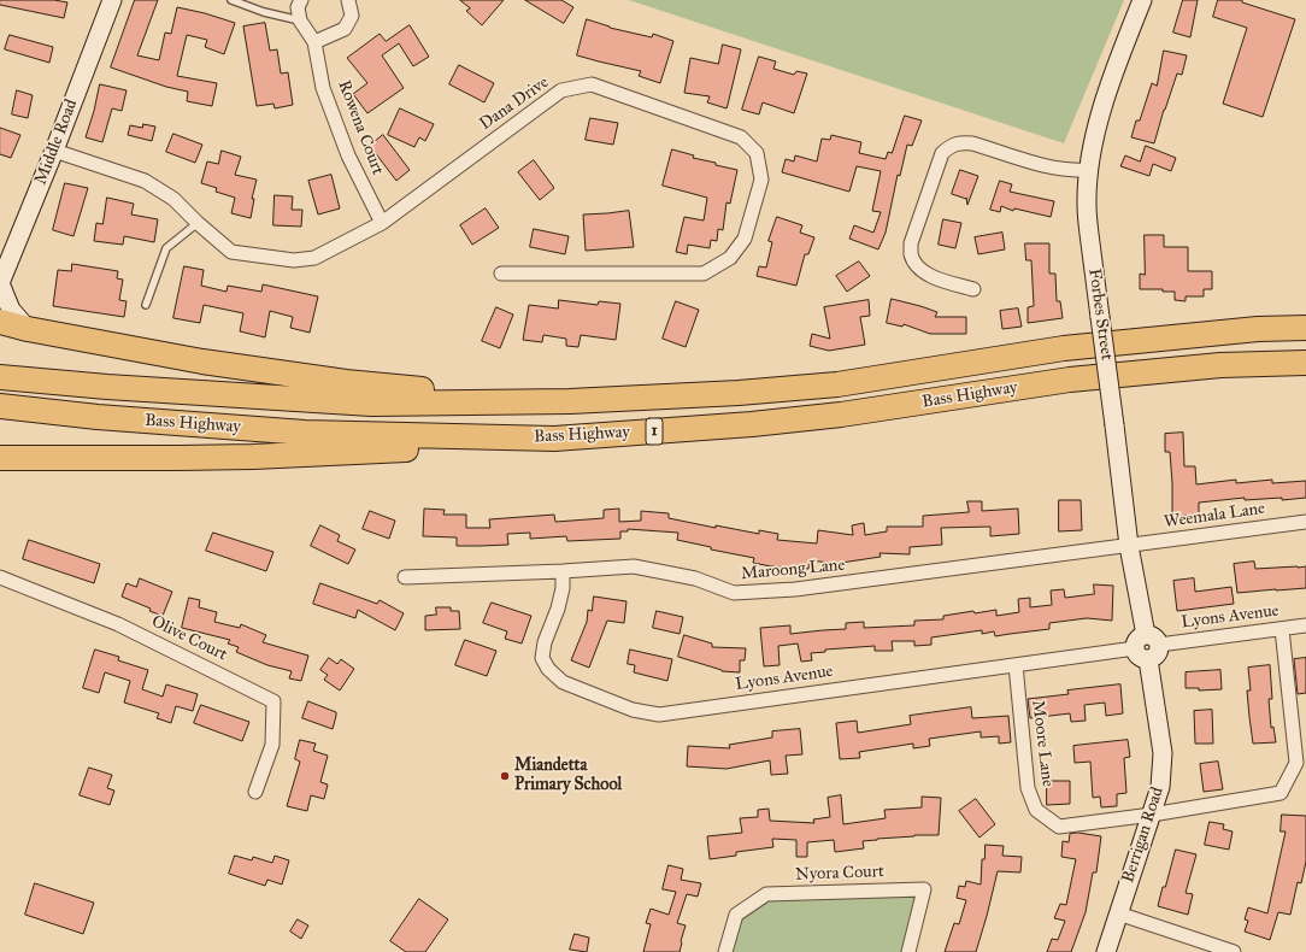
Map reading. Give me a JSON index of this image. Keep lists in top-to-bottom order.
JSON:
{
  "streets": {
    "highway": ["Bass Highway", "1"],
    "street": [
      "Dana Drive",
      "Rowena Court",
      "Middle Road",
      "Forbes Street",
      "Weemala Lane",
      "Maroong Lane",
      "Lyons Avenue",
      "Olive Court",
      "Moore Lane",
      "Berrigan Road",
      "Nyora Court"
    ]
  },
  "crossings": [
    ["Dana Drive", "Rowena Court"],
    ["Dana Drive", "Middle Road"],
    ["Forbes Street", "Weemala Lane"],
    ["Forbes Street", "Maroong Lane"],
    ["Forbes Street", "Lyons Avenue"],
    ["Forbes Street", "Berrigan Road"],
    ["Weemala Lane", "Maroong Lane"],
    ["Maroong Lane", "Lyons Avenue"],
    ["Lyons Avenue", "Moore Lane"],
    ["Lyons Avenue", "Berrigan Road"],
    ["Moore Lane", "Berrigan Road"]
  ],
  "places": ["Miandetta Primary School"]
}
